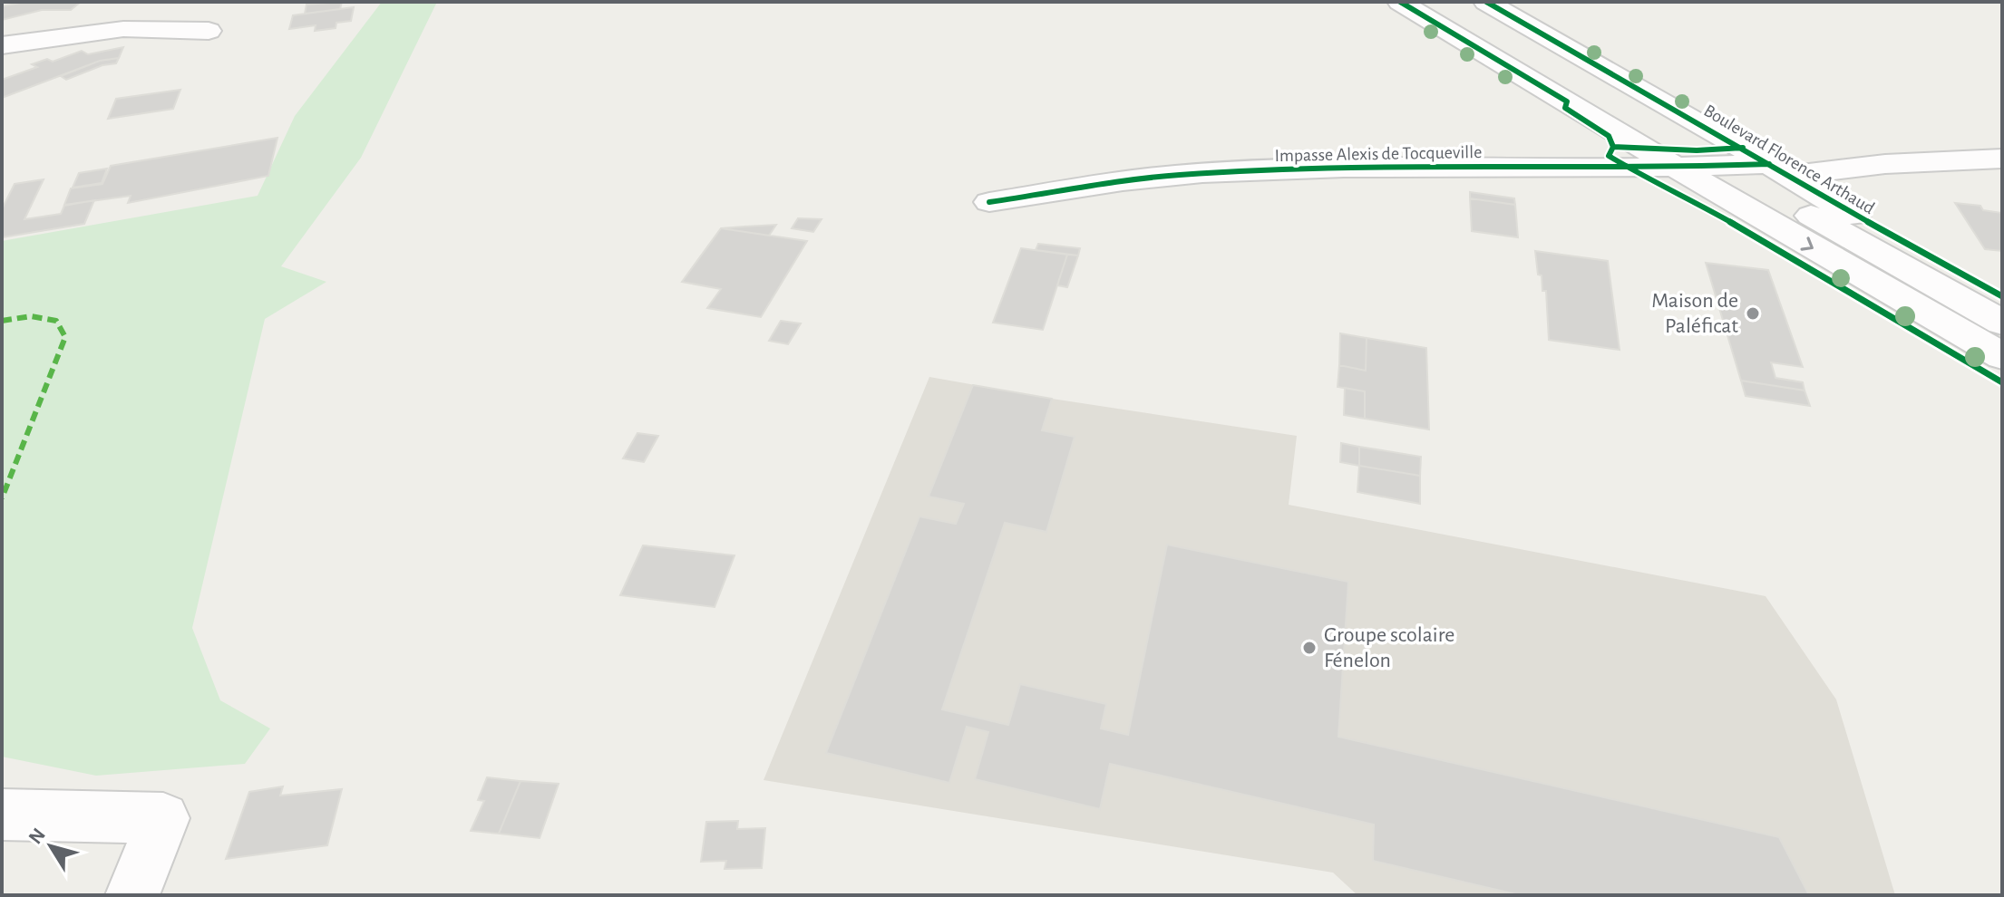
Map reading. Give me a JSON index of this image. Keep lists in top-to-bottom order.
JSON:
{
  "streets": {
    "street": ["Impasse Alexis de Tocqueville", "Boulevard Florence Arthaud"]
  },
  "crossings": [
    ["Impasse Alexis de Tocqueville", "Boulevard Florence Arthaud"]
  ],
  "places": ["Maison de Paléficat", "Groupe scolaire Fénelon"],
  "north": "top left"
}
